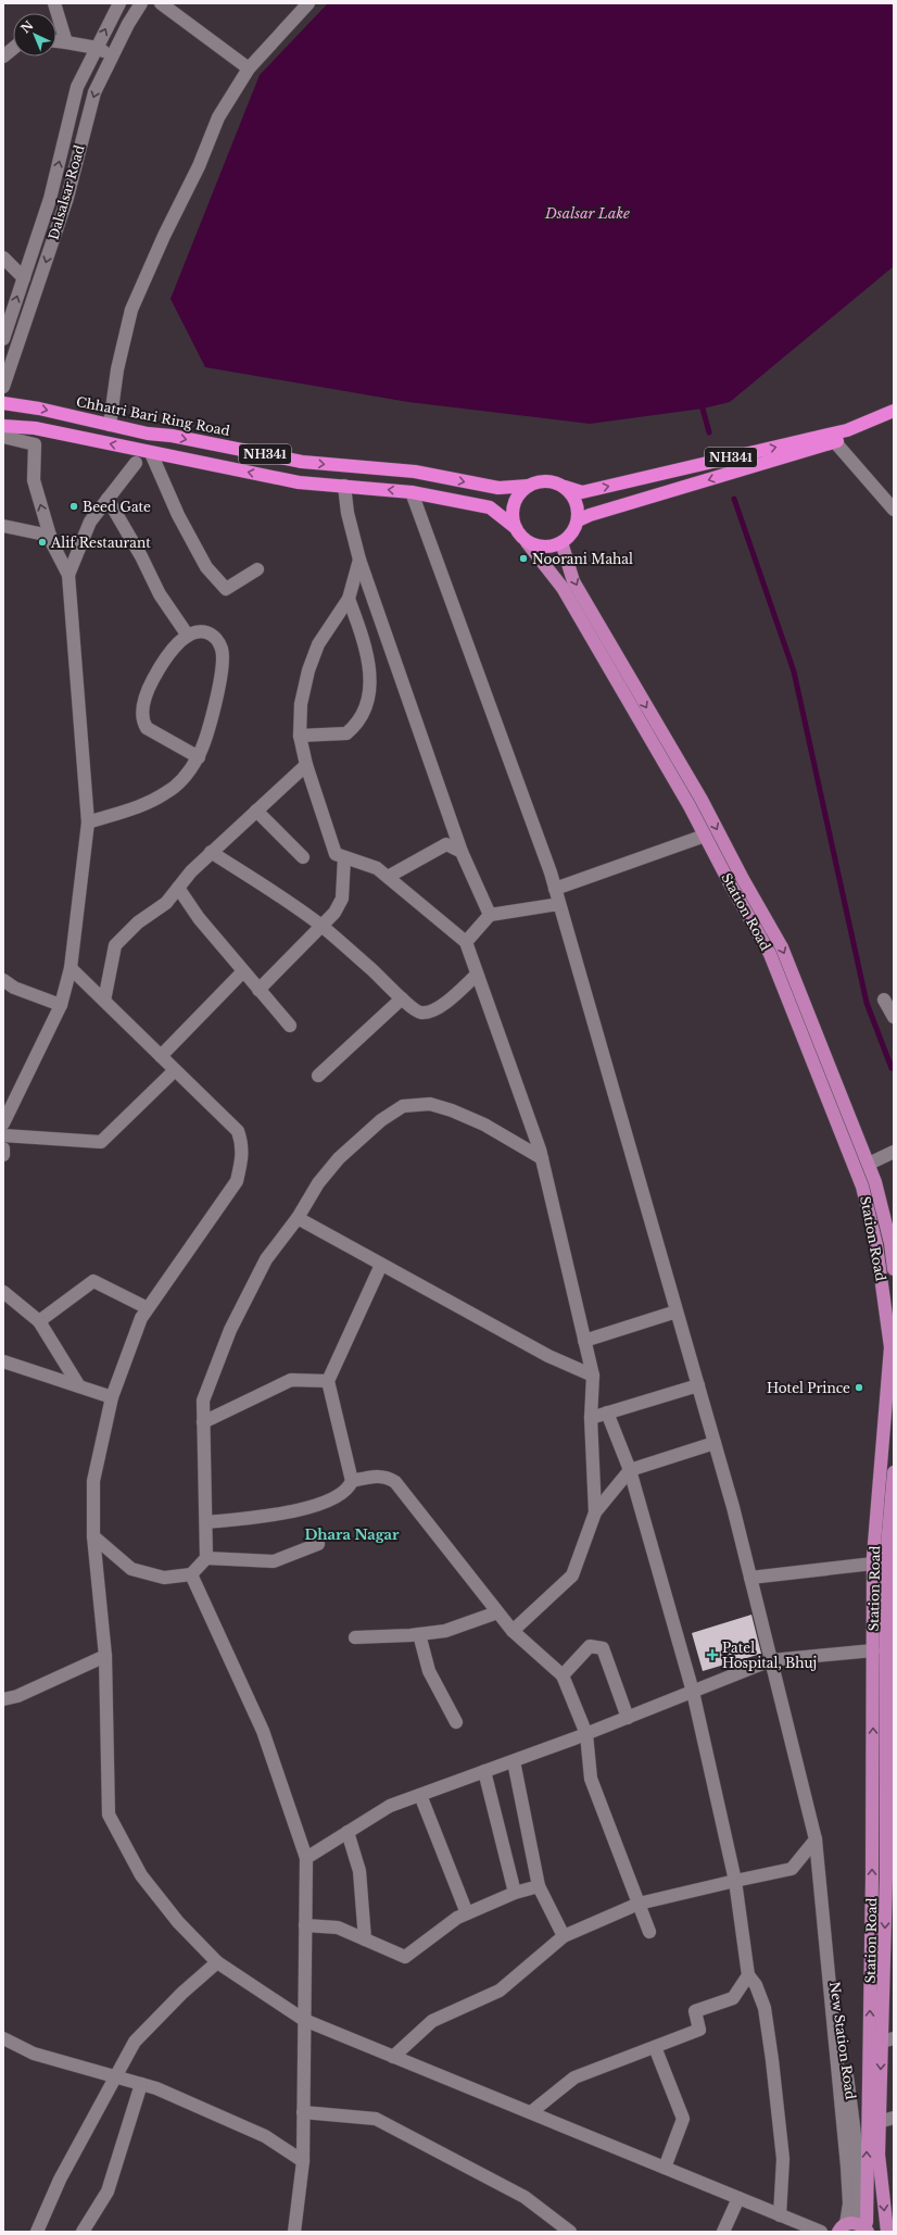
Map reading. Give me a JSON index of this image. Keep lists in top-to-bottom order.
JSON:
{
  "streets": {
    "highway": ["Chhatri Bari Ring Road", "NH341"],
    "main road": ["Station Road"],
    "street": ["Dalsalsar Road", "New Station Road"]
  },
  "crossings": [
    ["Chhatri Bari Ring Road", "NH341"],
    ["Chhatri Bari Ring Road", "Station Road"],
    ["NH341", "Station Road"],
    ["NH341", "New Station Road"],
    ["Station Road", "New Station Road"]
  ],
  "districts": ["Dhara Nagar"],
  "water": ["Dsalsar Lake"],
  "places": {
    "other": [
      "Beed Gate",
      "Alif Restaurant",
      "Noorani Mahal",
      "Hotel Prince"
    ],
    "health": ["Patel Hospital, Bhuj"]
  },
  "north": "top left"
}
